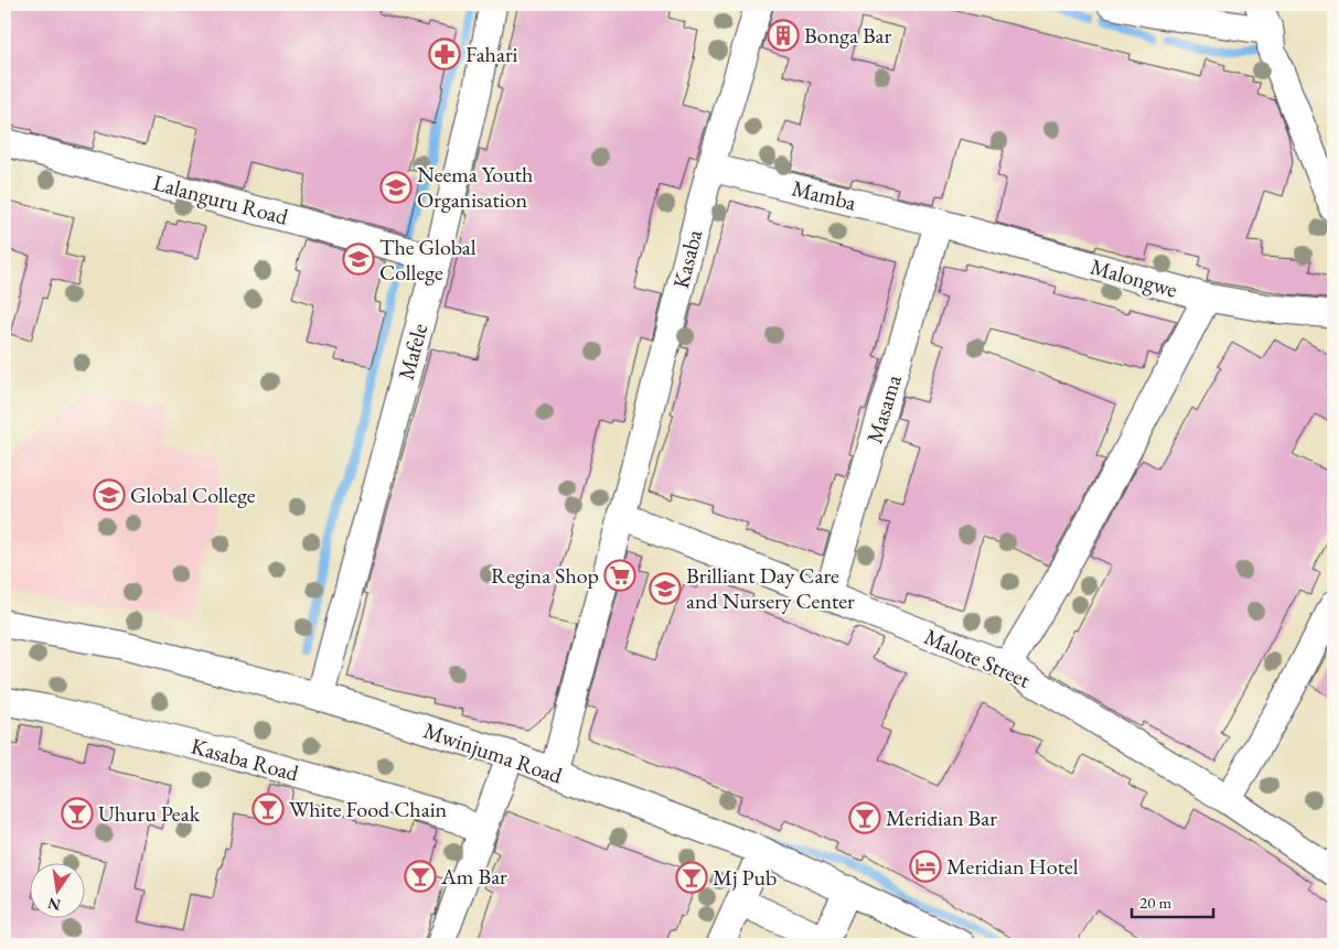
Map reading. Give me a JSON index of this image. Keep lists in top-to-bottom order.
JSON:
{
  "streets": {
    "street": [
      "Mamba",
      "Lalanguru Road",
      "Kasaba",
      "Malongwe",
      "Mafele",
      "Masama",
      "Malote Street",
      "Mwinjuma Road",
      "Kasaba Road"
    ]
  },
  "crossings": [
    ["Mamba", "Kasaba"],
    ["Mamba", "Malongwe"],
    ["Mamba", "Masama"],
    ["Lalanguru Road", "Mafele"],
    ["Kasaba", "Malote Street"],
    ["Kasaba", "Mwinjuma Road"],
    ["Malongwe", "Masama"],
    ["Mafele", "Mwinjuma Road"],
    ["Masama", "Malote Street"]
  ],
  "places": {
    "building": ["Bonga Bar"],
    "pharmacy": ["Fahari"],
    "school or university": [
      "Neema Youth Organisation",
      "The Global College",
      "Global College",
      "Brilliant Day Care and Nursery Center"
    ],
    "supermarket": ["Regina Shop"],
    "bar": [
      "White Food Chain",
      "Uhuru Peak",
      "Meridian Bar",
      "Am Bar",
      "Mj Pub"
    ],
    "hotel": ["Meridian Hotel"]
  },
  "scale_bar": "20 m",
  "north": "bottom"
}
